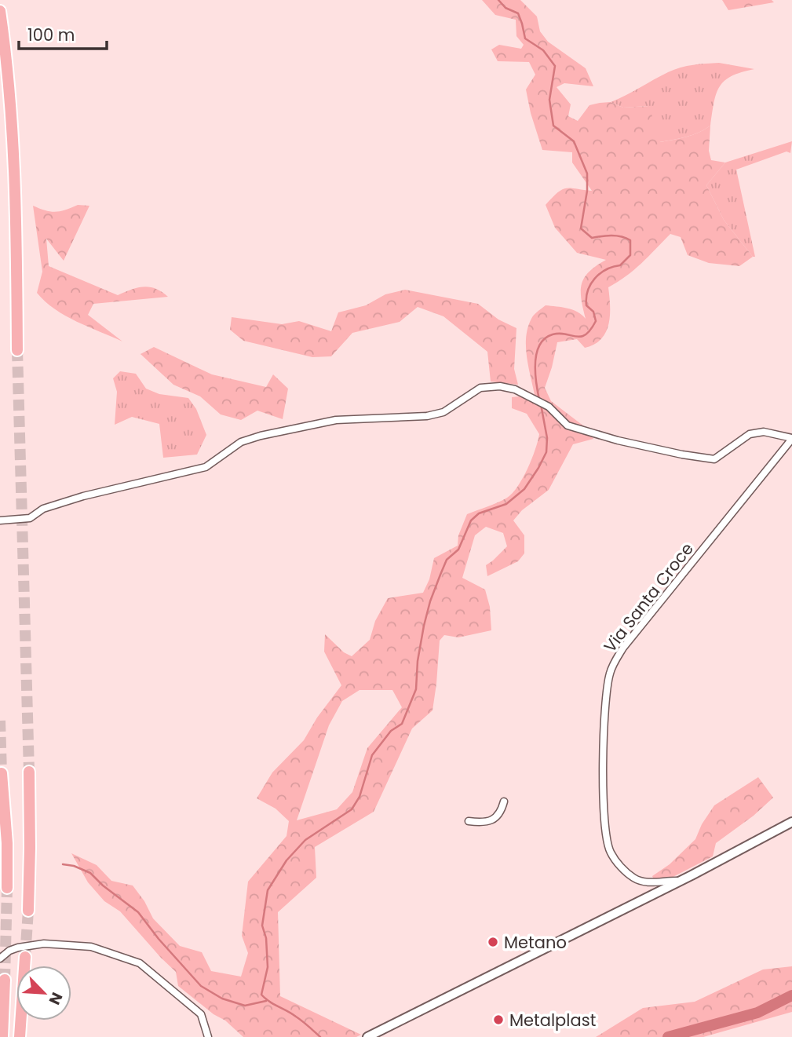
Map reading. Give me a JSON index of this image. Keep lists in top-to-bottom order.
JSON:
{
  "streets": {
    "street": ["Via Santa Croce"]
  },
  "places": ["Metano", "Metalplast"],
  "scale_bar": "100 m",
  "north": "bottom right"
}
